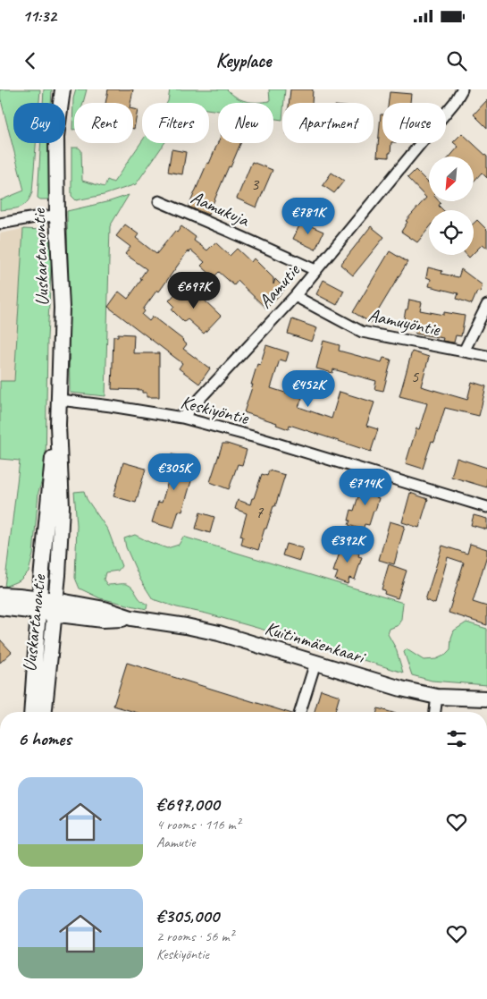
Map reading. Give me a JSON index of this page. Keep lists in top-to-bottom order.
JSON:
{
  "streets": {
    "main road": ["Uuskartanontie", "Kuitinmäenkaari"],
    "street": [
      "Aamukuja",
      "Aamutie",
      "Aamuyöntie",
      "Keskiyöntie"
    ]
  },
  "crossings": [
    ["Aamukuja", "Aamutie"],
    ["Uuskartanontie", "Keskiyöntie"],
    ["Uuskartanontie", "Kuitinmäenkaari"],
    ["Aamutie", "Aamuyöntie"],
    ["Aamutie", "Keskiyöntie"]
  ],
  "house_numbers": ["3", "5", "7"],
  "north": "bottom left",
  "page": {
    "status": "11:32",
    "header": "Keyplace",
    "chip": [
      "Buy",
      "Rent",
      "Filters",
      "New",
      "Apartment",
      "House"
    ],
    "price": [
      "€781K",
      "€697K",
      "€452K",
      "€305K",
      "€714K",
      "€392K"
    ],
    "heading": "6 homes",
    "list": [
      {
        "name": "€697,000",
        "note": "4 rooms · 116 m² · Aamutie"
      },
      {
        "name": "€305,000",
        "note": "2 rooms · 56 m² · Keskiyöntie"
      }
    ]
  }
}
